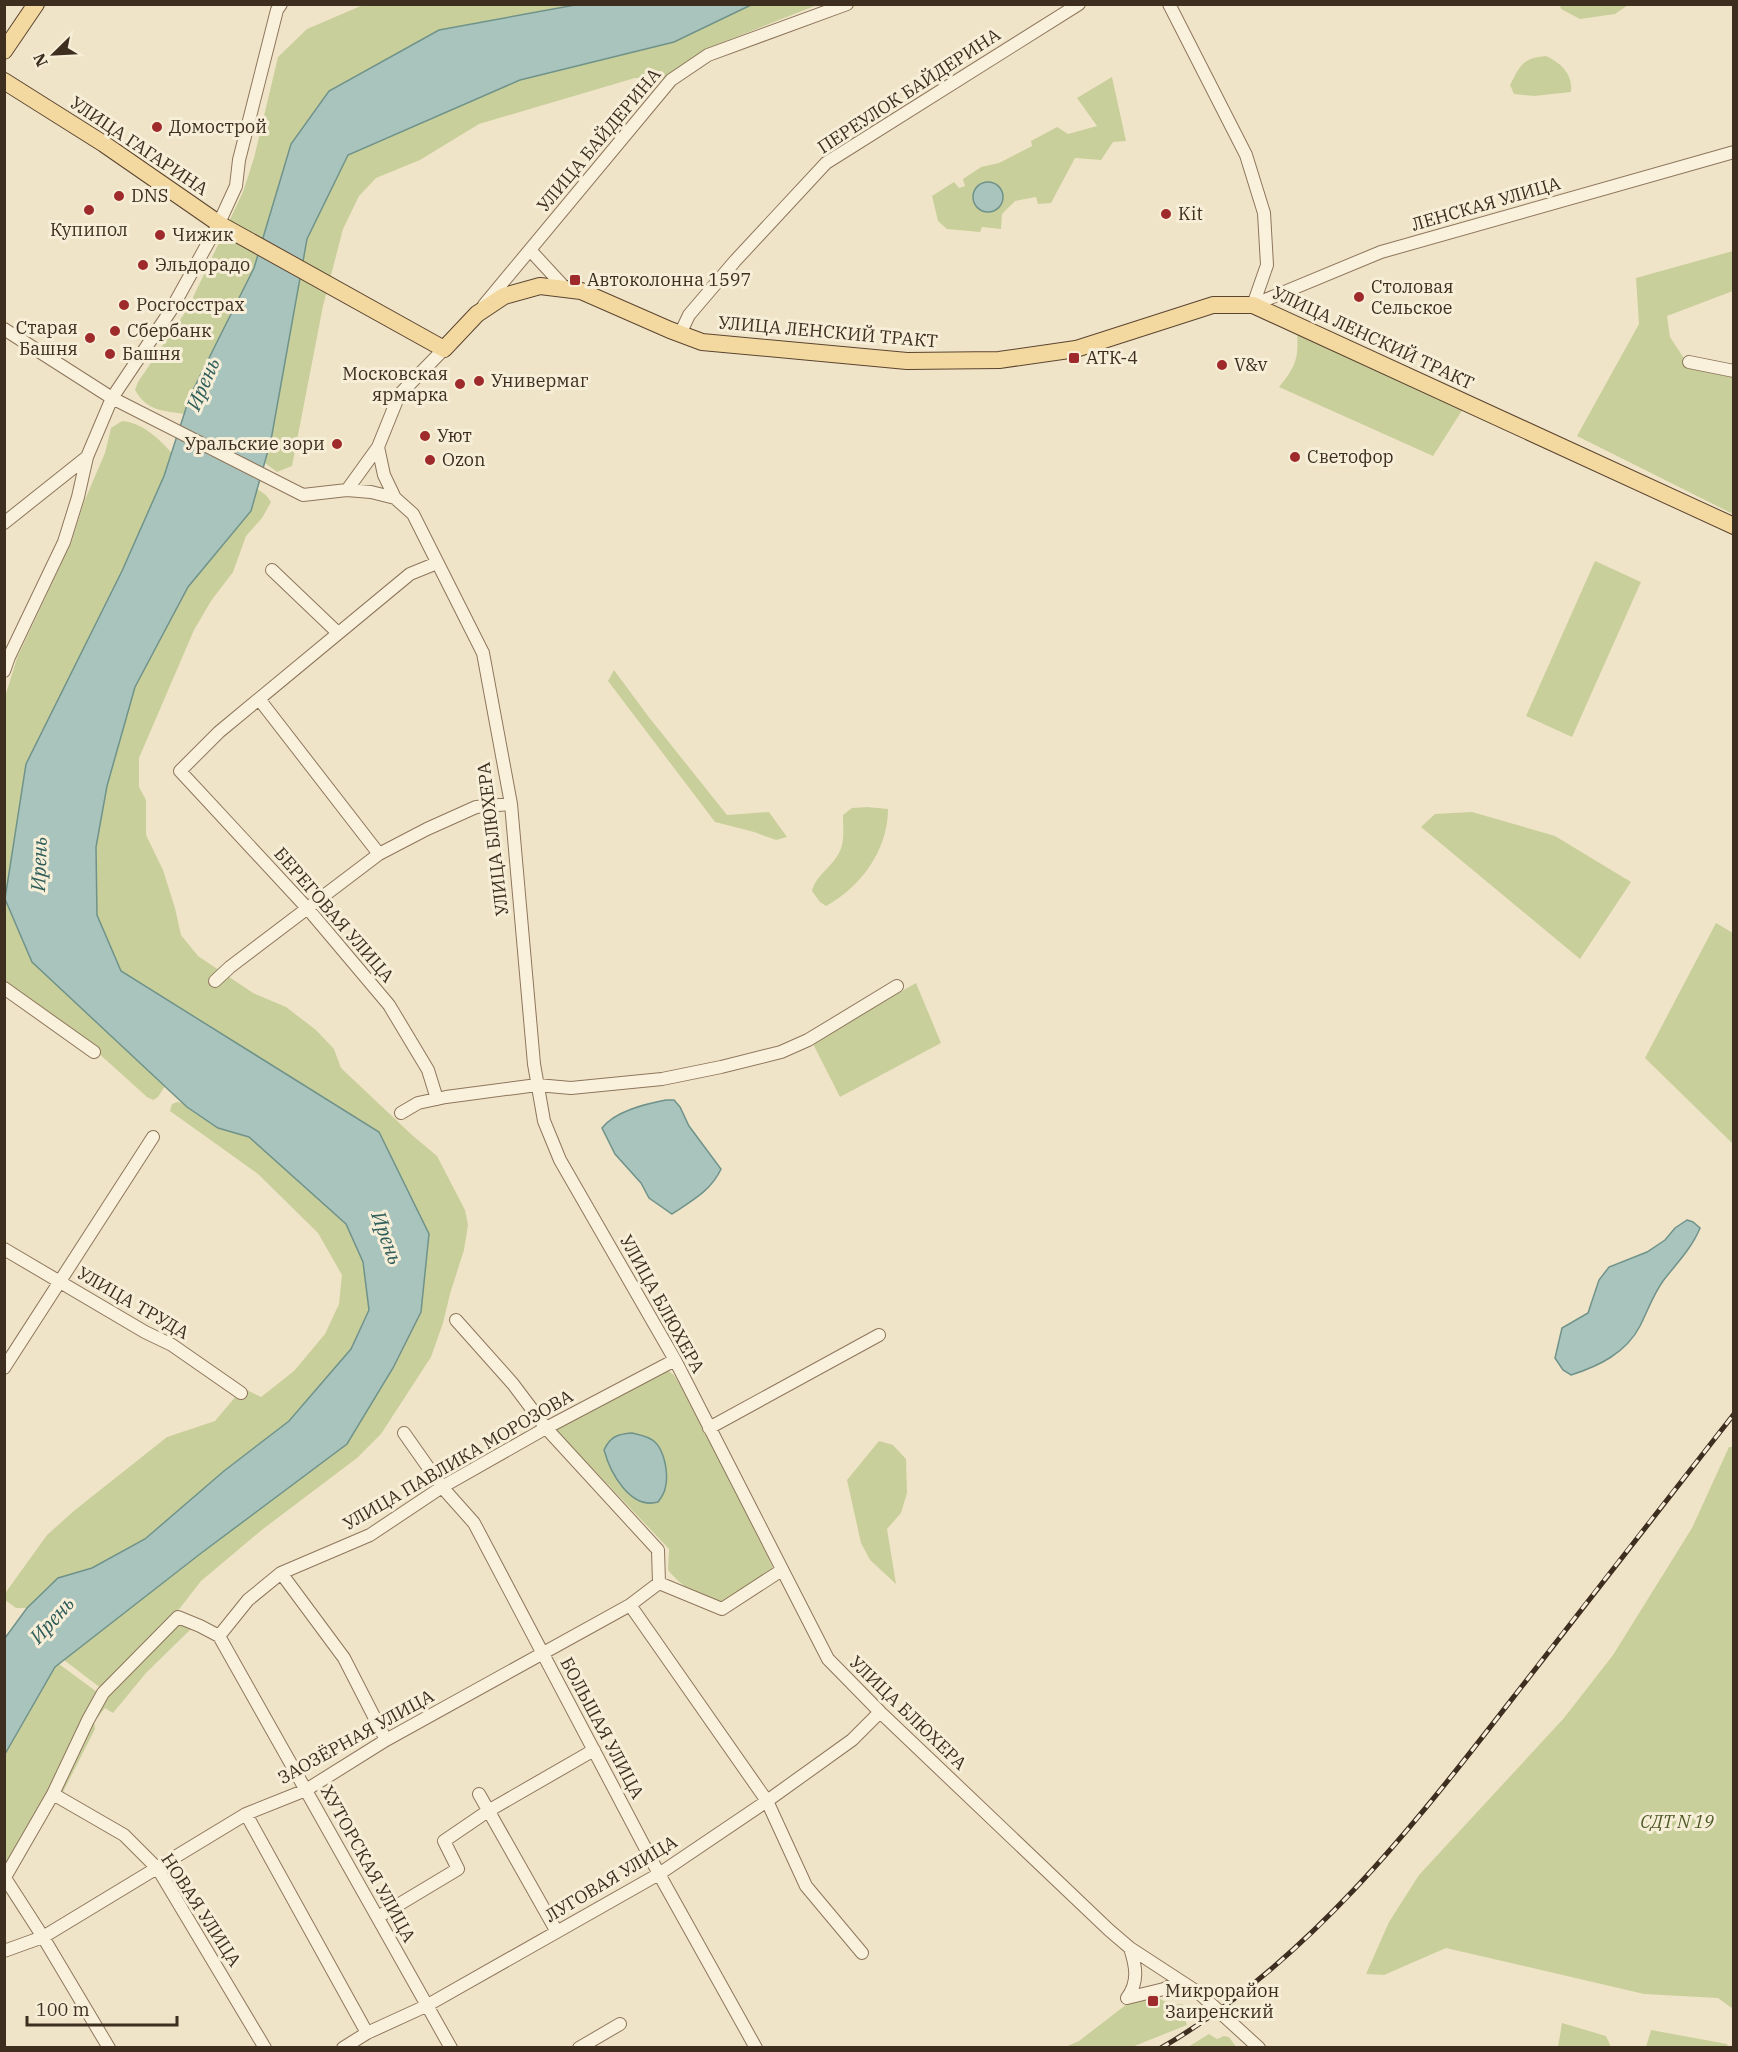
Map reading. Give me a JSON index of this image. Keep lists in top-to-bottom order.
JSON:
{
  "streets": {
    "main road": ["УЛИЦА ГАГАРИНА", "УЛИЦА ЛЕНСКИЙ ТРАКТ"],
    "street": [
      "ПЕРЕУЛОК БАЙДЕРИНА",
      "УЛИЦА БАЙДЕРИНА",
      "ЛЕНСКАЯ УЛИЦА",
      "УЛИЦА БЛЮХЕРА",
      "БЕРЕГОВАЯ УЛИЦА",
      "УЛИЦА ТРУДА",
      "УЛИЦА ПАВЛИКА МОРОЗОВА",
      "БОЛЬШАЯ УЛИЦА",
      "ЗАОЗЁРНАЯ УЛИЦА",
      "ХУТОРСКАЯ УЛИЦА",
      "ЛУГОВАЯ УЛИЦА",
      "НОВАЯ УЛИЦА"
    ]
  },
  "crossings": [
    ["ПЕРЕУЛОК БАЙДЕРИНА", "УЛИЦА ЛЕНСКИЙ ТРАКТ"],
    ["УЛИЦА БАЙДЕРИНА", "УЛИЦА ЛЕНСКИЙ ТРАКТ"],
    ["УЛИЦА ГАГАРИНА", "УЛИЦА ЛЕНСКИЙ ТРАКТ"],
    ["ЛЕНСКАЯ УЛИЦА", "УЛИЦА ЛЕНСКИЙ ТРАКТ"],
    ["УЛИЦА БЛЮХЕРА", "УЛИЦА ПАВЛИКА МОРОЗОВА"],
    ["УЛИЦА БЛЮХЕРА", "ЛУГОВАЯ УЛИЦА"],
    ["УЛИЦА ПАВЛИКА МОРОЗОВА", "БОЛЬШАЯ УЛИЦА"],
    ["УЛИЦА ПАВЛИКА МОРОЗОВА", "ХУТОРСКАЯ УЛИЦА"],
    ["БОЛЬШАЯ УЛИЦА", "ЗАОЗЁРНАЯ УЛИЦА"],
    ["БОЛЬШАЯ УЛИЦА", "ЛУГОВАЯ УЛИЦА"],
    ["ЗАОЗЁРНАЯ УЛИЦА", "ХУТОРСКАЯ УЛИЦА"],
    ["ЗАОЗЁРНАЯ УЛИЦА", "НОВАЯ УЛИЦА"],
    ["ХУТОРСКАЯ УЛИЦА", "ЛУГОВАЯ УЛИЦА"]
  ],
  "water": ["Ирень"],
  "parks": ["СДТ N 19"],
  "places": {
    "other": [
      "Домострой",
      "DNS",
      "Купипол",
      "Kit",
      "Чижик",
      "Эльдорадо",
      "Столовая Сельское",
      "Росгосстрах",
      "Сбербанк",
      "Старая Башня",
      "Башня",
      "V&v",
      "Универмаг",
      "Московская ярмарка",
      "Уют",
      "Уральские зори",
      "Светофор",
      "Ozon"
    ],
    "transit": ["Автоколонна 1597", "АТК-4", "Микрорайон Заиренский"]
  },
  "scale_bar": "100 m",
  "north": "bottom left"
}
